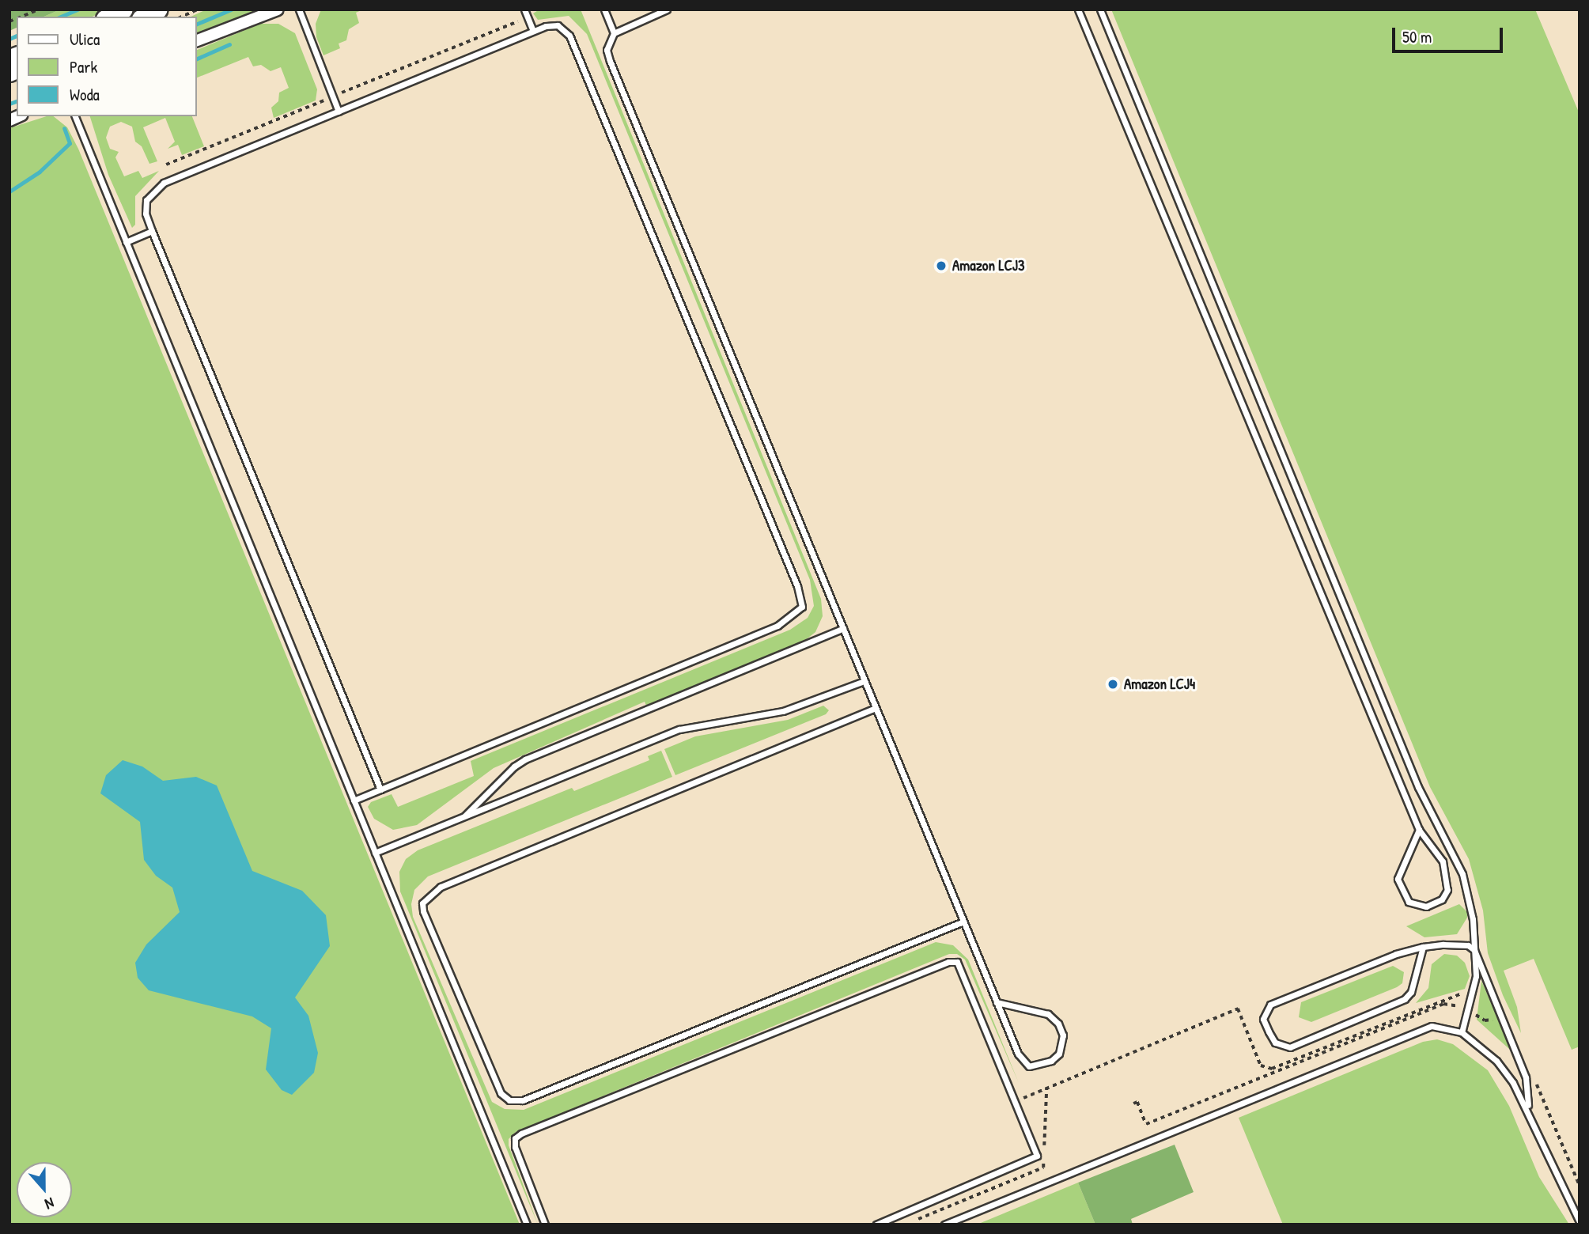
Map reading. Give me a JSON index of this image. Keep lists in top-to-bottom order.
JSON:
{
  "places": ["Amazon LCJ3", "Amazon LCJ4"],
  "legend": ["Ulica", "Park", "Woda"],
  "scale_bar": "50 m",
  "north": "bottom"
}
